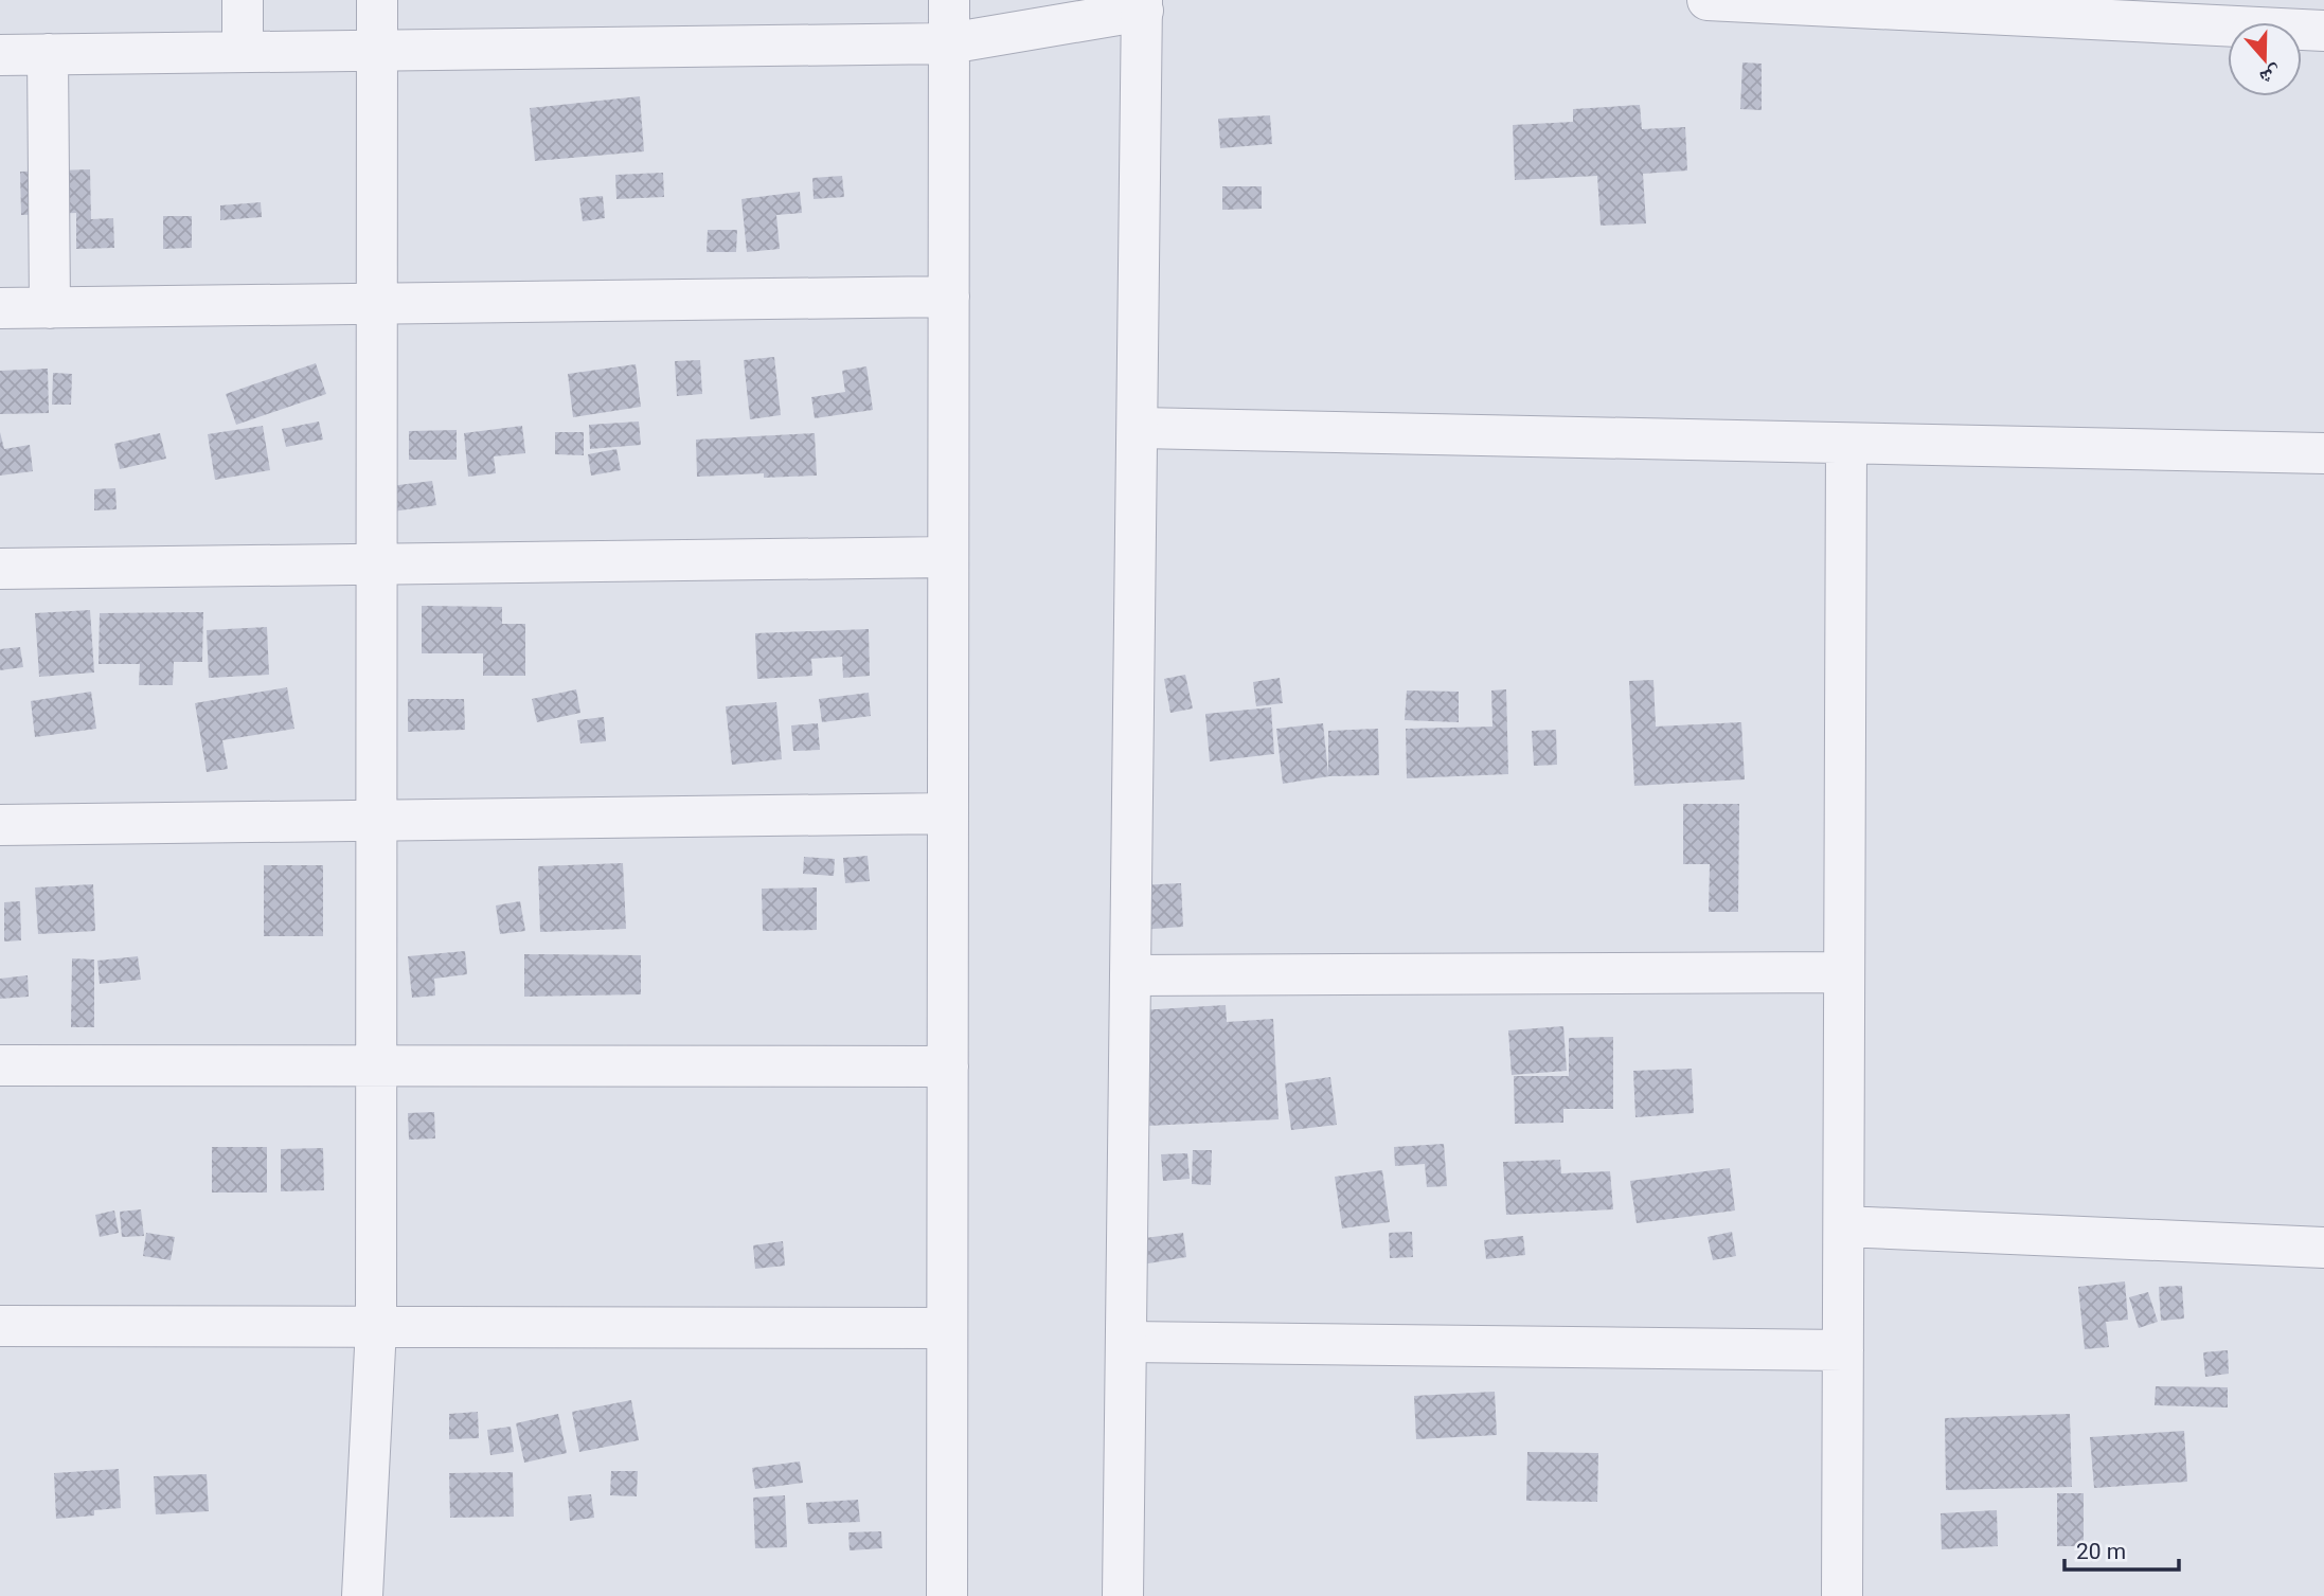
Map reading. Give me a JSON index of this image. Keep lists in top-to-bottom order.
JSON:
{
  "scale_bar": "20 m",
  "north": "bottom"
}
